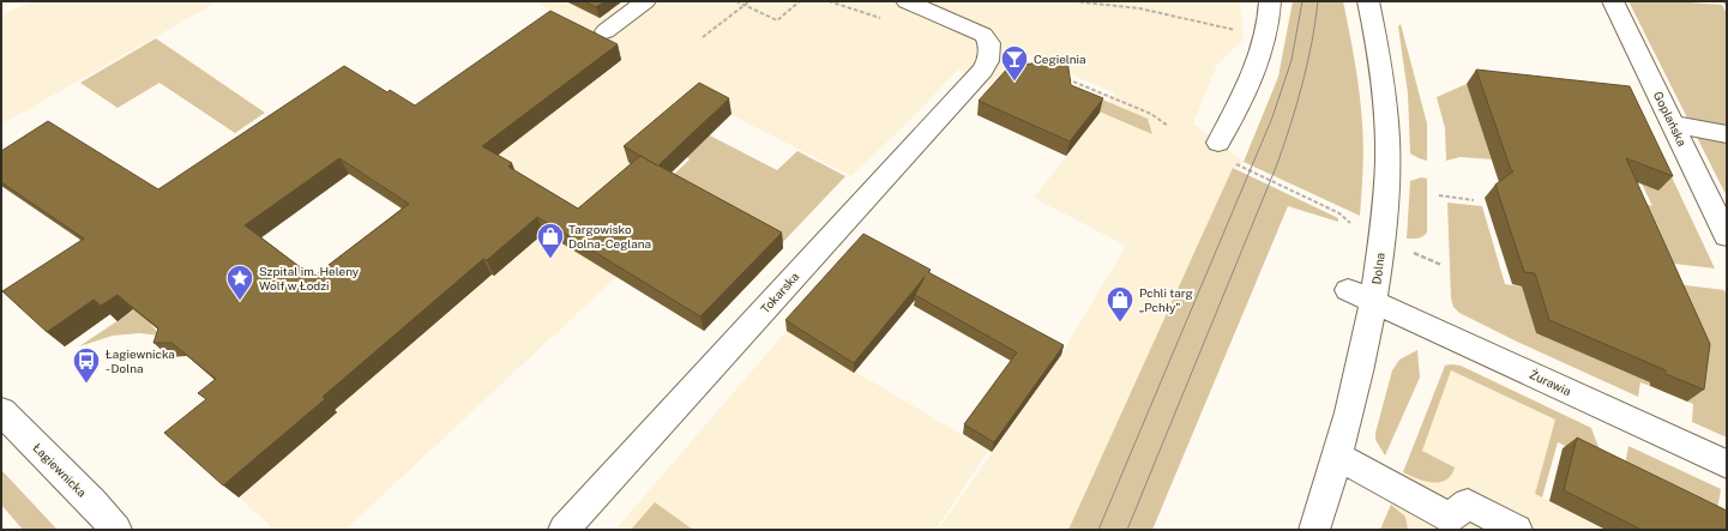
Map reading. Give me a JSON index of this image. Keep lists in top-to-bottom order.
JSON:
{
  "streets": {
    "street": [
      "Goplańska",
      "Dolna",
      "Tokarska",
      "Żurawia",
      "Łagiewnicka"
    ]
  },
  "crossings": [
    ["Dolna", "Żurawia"]
  ],
  "places": {
    "bar": ["Cegielnia"],
    "shop": ["Targowisko Dolna-Ceglana", "Pchli targ „Pchły”"],
    "place": ["Szpital im. Heleny Wolf w Łodzi"],
    "bus stop": ["Łagiewnicka - Dolna"]
  }
}
